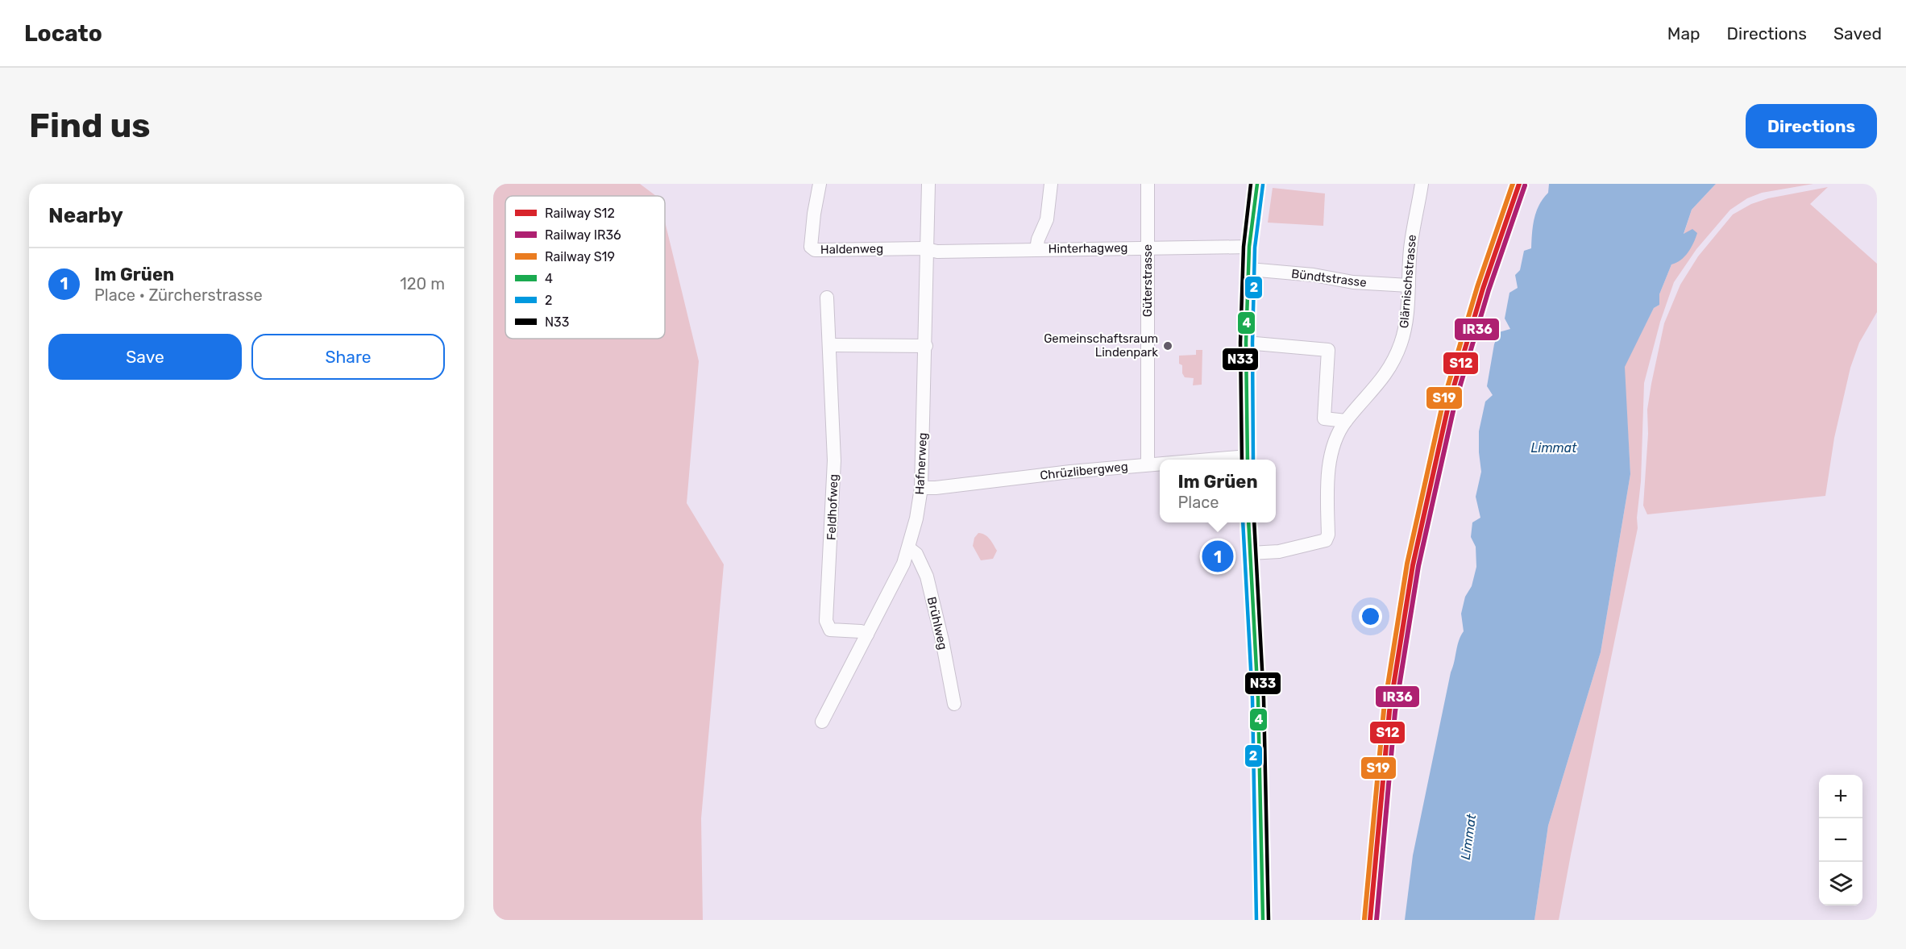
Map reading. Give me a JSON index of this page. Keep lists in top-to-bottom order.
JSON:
{
  "streets": {
    "street": [
      "Hinterhagweg",
      "Haldenweg",
      "Bündtstrasse",
      "Güterstrasse",
      "Glärnischstrasse",
      "Hafnerweg",
      "Chrüzlibergweg",
      "Feldhofweg",
      "Brühlweg"
    ]
  },
  "crossings": [
    ["Hinterhagweg", "Haldenweg"],
    ["Hinterhagweg", "Güterstrasse"],
    ["Hinterhagweg", "Hafnerweg"],
    ["Haldenweg", "Hafnerweg"],
    ["Bündtstrasse", "Glärnischstrasse"],
    ["Güterstrasse", "Chrüzlibergweg"],
    ["Hafnerweg", "Chrüzlibergweg"],
    ["Hafnerweg", "Feldhofweg"],
    ["Hafnerweg", "Brühlweg"]
  ],
  "water": ["Limmat"],
  "places": ["Gemeinschaftsraum Lindenpark"],
  "lines": [
    "rail line S12",
    "rail line S19",
    "transit line 4",
    "transit line N33",
    "transit line 2",
    "rail line IR36"
  ],
  "legend": [
    "Railway S12",
    "Railway IR36",
    "Railway S19",
    "4",
    "2",
    "N33"
  ],
  "page": {
    "header": "Locato",
    "nav": ["Map", "Directions", "Saved"],
    "buttons": [
      "Directions",
      ["Save", "Share"]
    ],
    "title": "Find us",
    "heading": "Nearby",
    "list": [
      {
        "mark": "1",
        "name": "Im Grüen",
        "note": "Place · Zürcherstrasse",
        "value": "120 m"
      }
    ],
    "popup": ["Im Grüen", "Place"],
    "pins": "1",
    "map_buttons": ["+", "−"]
  }
}
